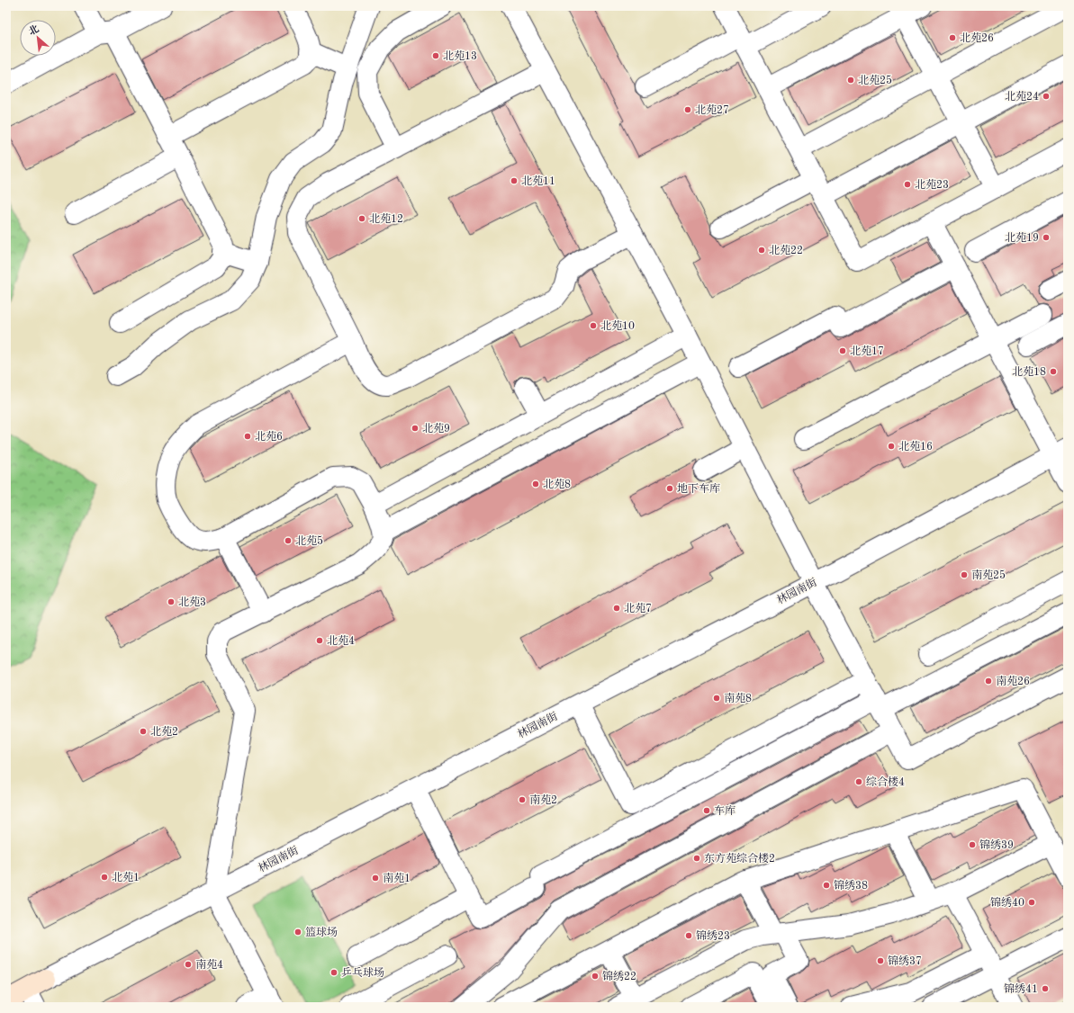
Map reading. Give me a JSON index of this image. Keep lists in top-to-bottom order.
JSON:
{
  "streets": {
    "main road": ["林园南街"]
  },
  "places": [
    "北苑26",
    "北苑13",
    "北苑25",
    "北苑24",
    "北苑27",
    "北苑11",
    "北苑23",
    "北苑12",
    "北苑19",
    "北苑22",
    "北苑10",
    "北苑17",
    "北苑18",
    "北苑9",
    "北苑6",
    "北苑16",
    "北苑8",
    "地下车库",
    "北苑5",
    "南苑25",
    "北苑3",
    "北苑7",
    "北苑4",
    "南苑26",
    "南苑8",
    "北苑2",
    "综合楼4",
    "南苑2",
    "车库",
    "锦绣39",
    "东方苑综合楼2",
    "北苑1",
    "南苑1",
    "锦绣38",
    "锦绣40",
    "篮球场",
    "锦绣23",
    "锦绣37",
    "南苑4",
    "乒乓球场",
    "锦绣22",
    "锦绣41"
  ],
  "north": "top left"
}
